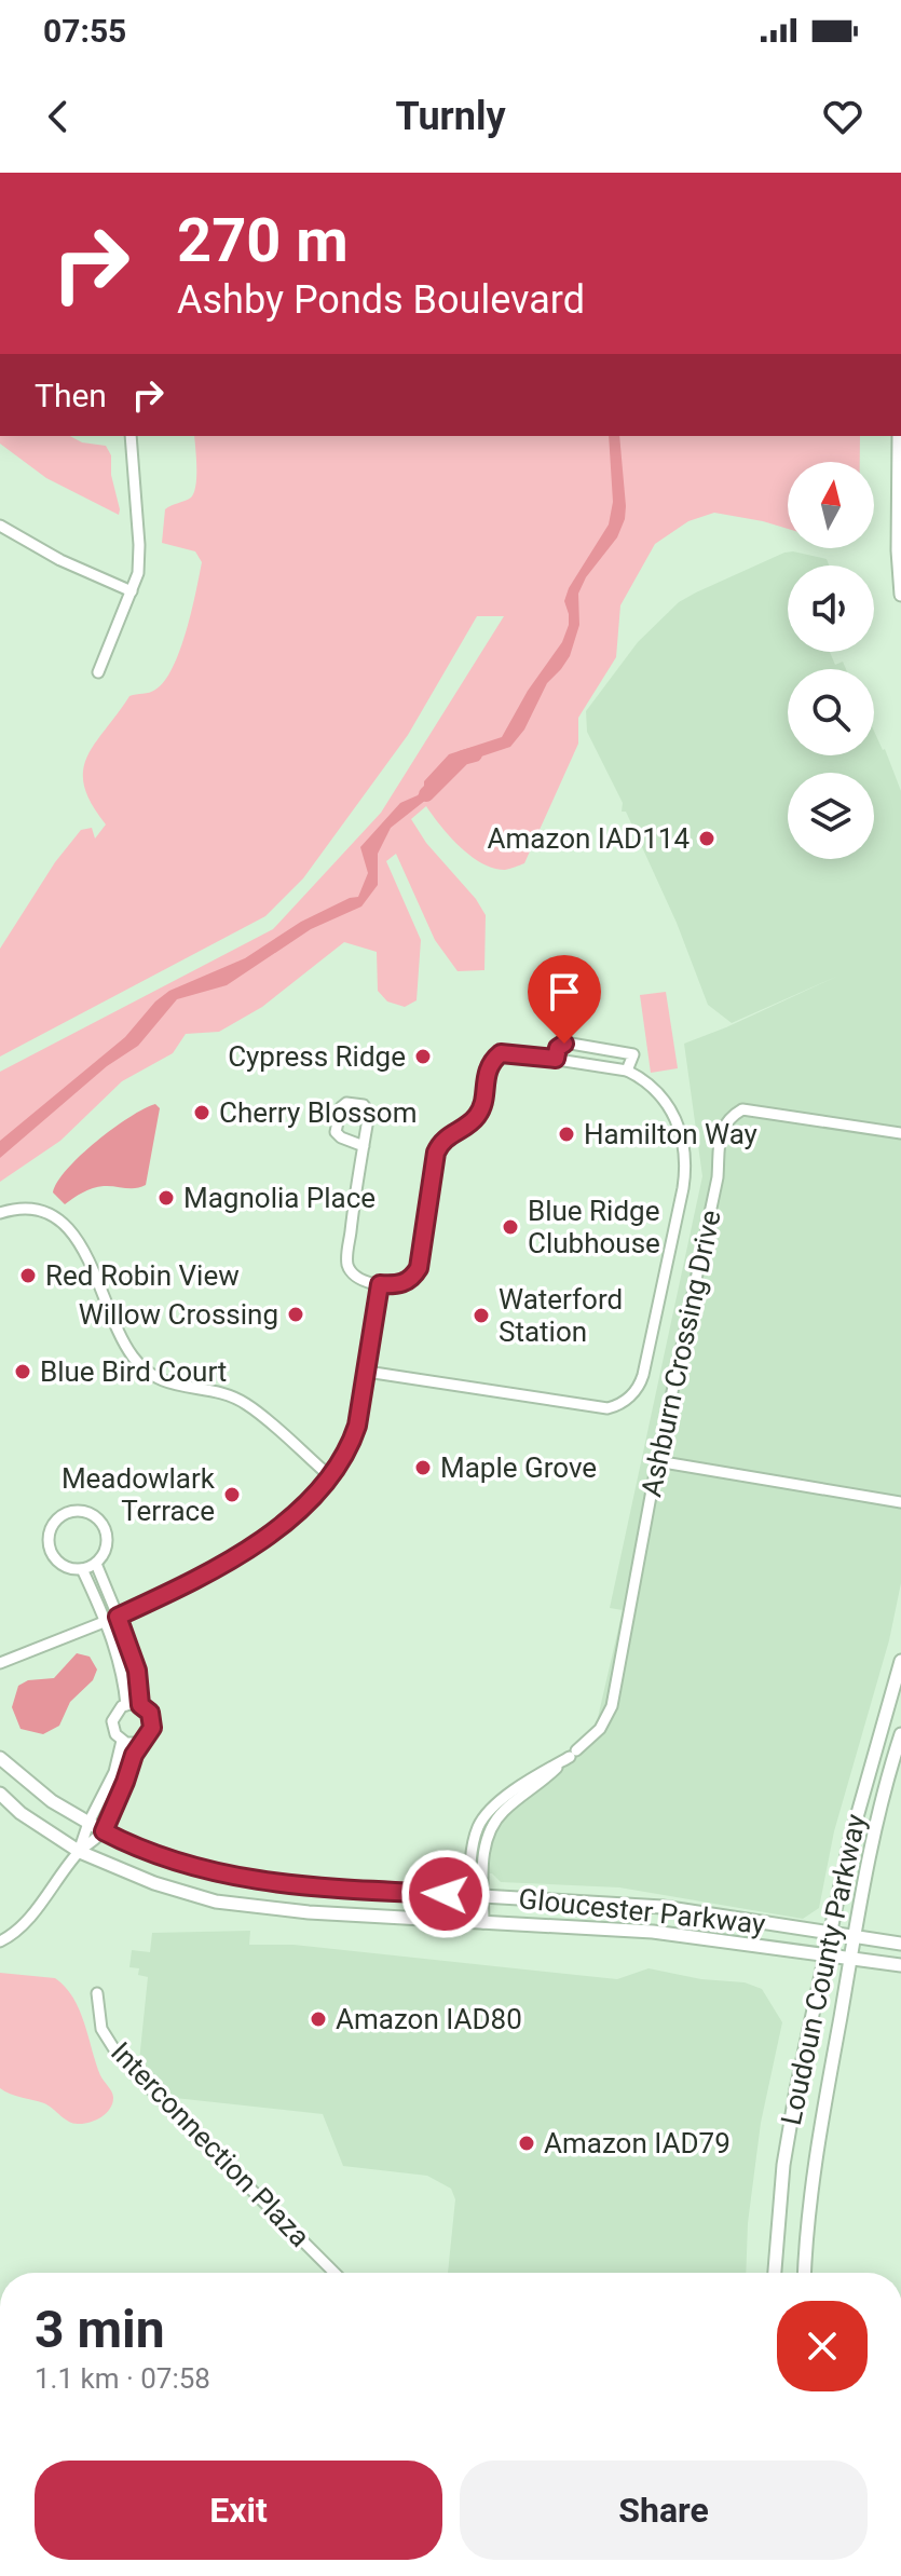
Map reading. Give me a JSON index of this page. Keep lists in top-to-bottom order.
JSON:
{
  "streets": {
    "main road": ["Gloucester Parkway", "Loudoun County Parkway"],
    "street": ["Ashburn Crossing Drive", "Interconnection Plaza"]
  },
  "crossings": [
    ["Gloucester Parkway", "Loudoun County Parkway"]
  ],
  "places": [
    "Amazon IAD114",
    "Cypress Ridge",
    "Cherry Blossom",
    "Hamilton Way",
    "Magnolia Place",
    "Blue Ridge Clubhouse",
    "Red Robin View",
    "Willow Crossing",
    "Waterford Station",
    "Blue Bird Court",
    "Maple Grove",
    "Meadowlark Terrace",
    "Amazon IAD80",
    "Amazon IAD79"
  ],
  "north": "top",
  "page": {
    "status": "07:55",
    "header": "Turnly",
    "turn": ["270 m", "Ashby Ponds Boulevard"],
    "then": "Then",
    "heading": ["3 min", "1.1 km · 07:58"],
    "buttons": ["Exit", "Share"]
  }
}
